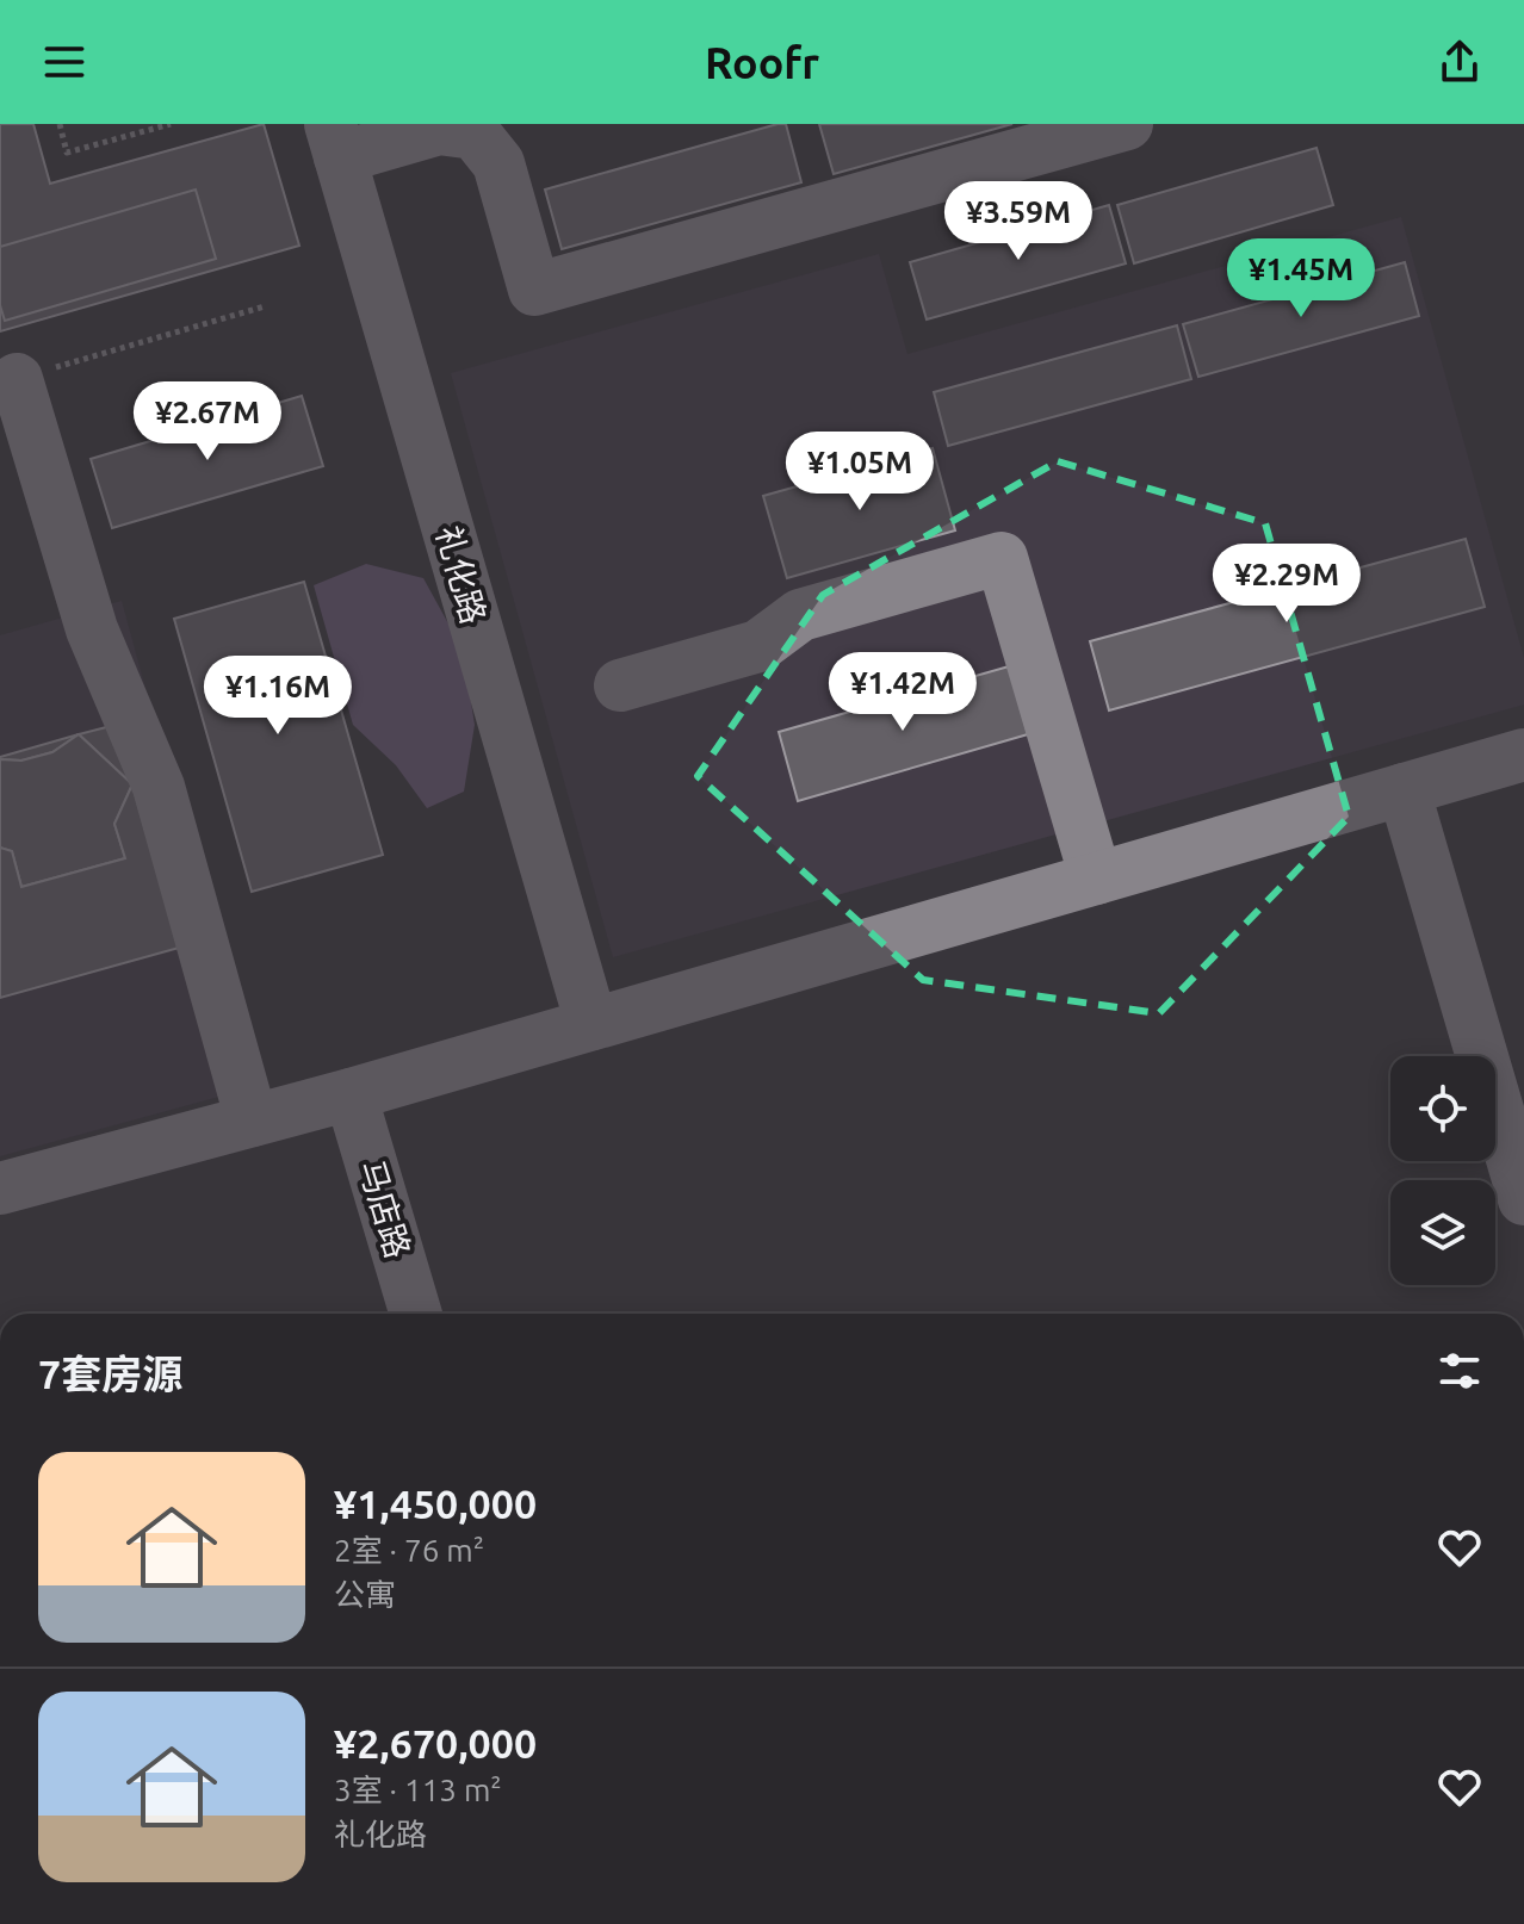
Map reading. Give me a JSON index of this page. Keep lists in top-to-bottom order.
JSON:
{
  "streets": {
    "street": ["礼化路", "马店路"]
  },
  "page": {
    "header": "Roofr",
    "price": [
      "¥3.59M",
      "¥1.45M",
      "¥2.67M",
      "¥1.05M",
      "¥2.29M",
      "¥1.42M",
      "¥1.16M"
    ],
    "heading": "7套房源",
    "list": [
      {
        "name": "¥1,450,000",
        "note": "2室 · 76 m² · 公寓"
      },
      {
        "name": "¥2,670,000",
        "note": "3室 · 113 m² · 礼化路"
      }
    ]
  }
}
